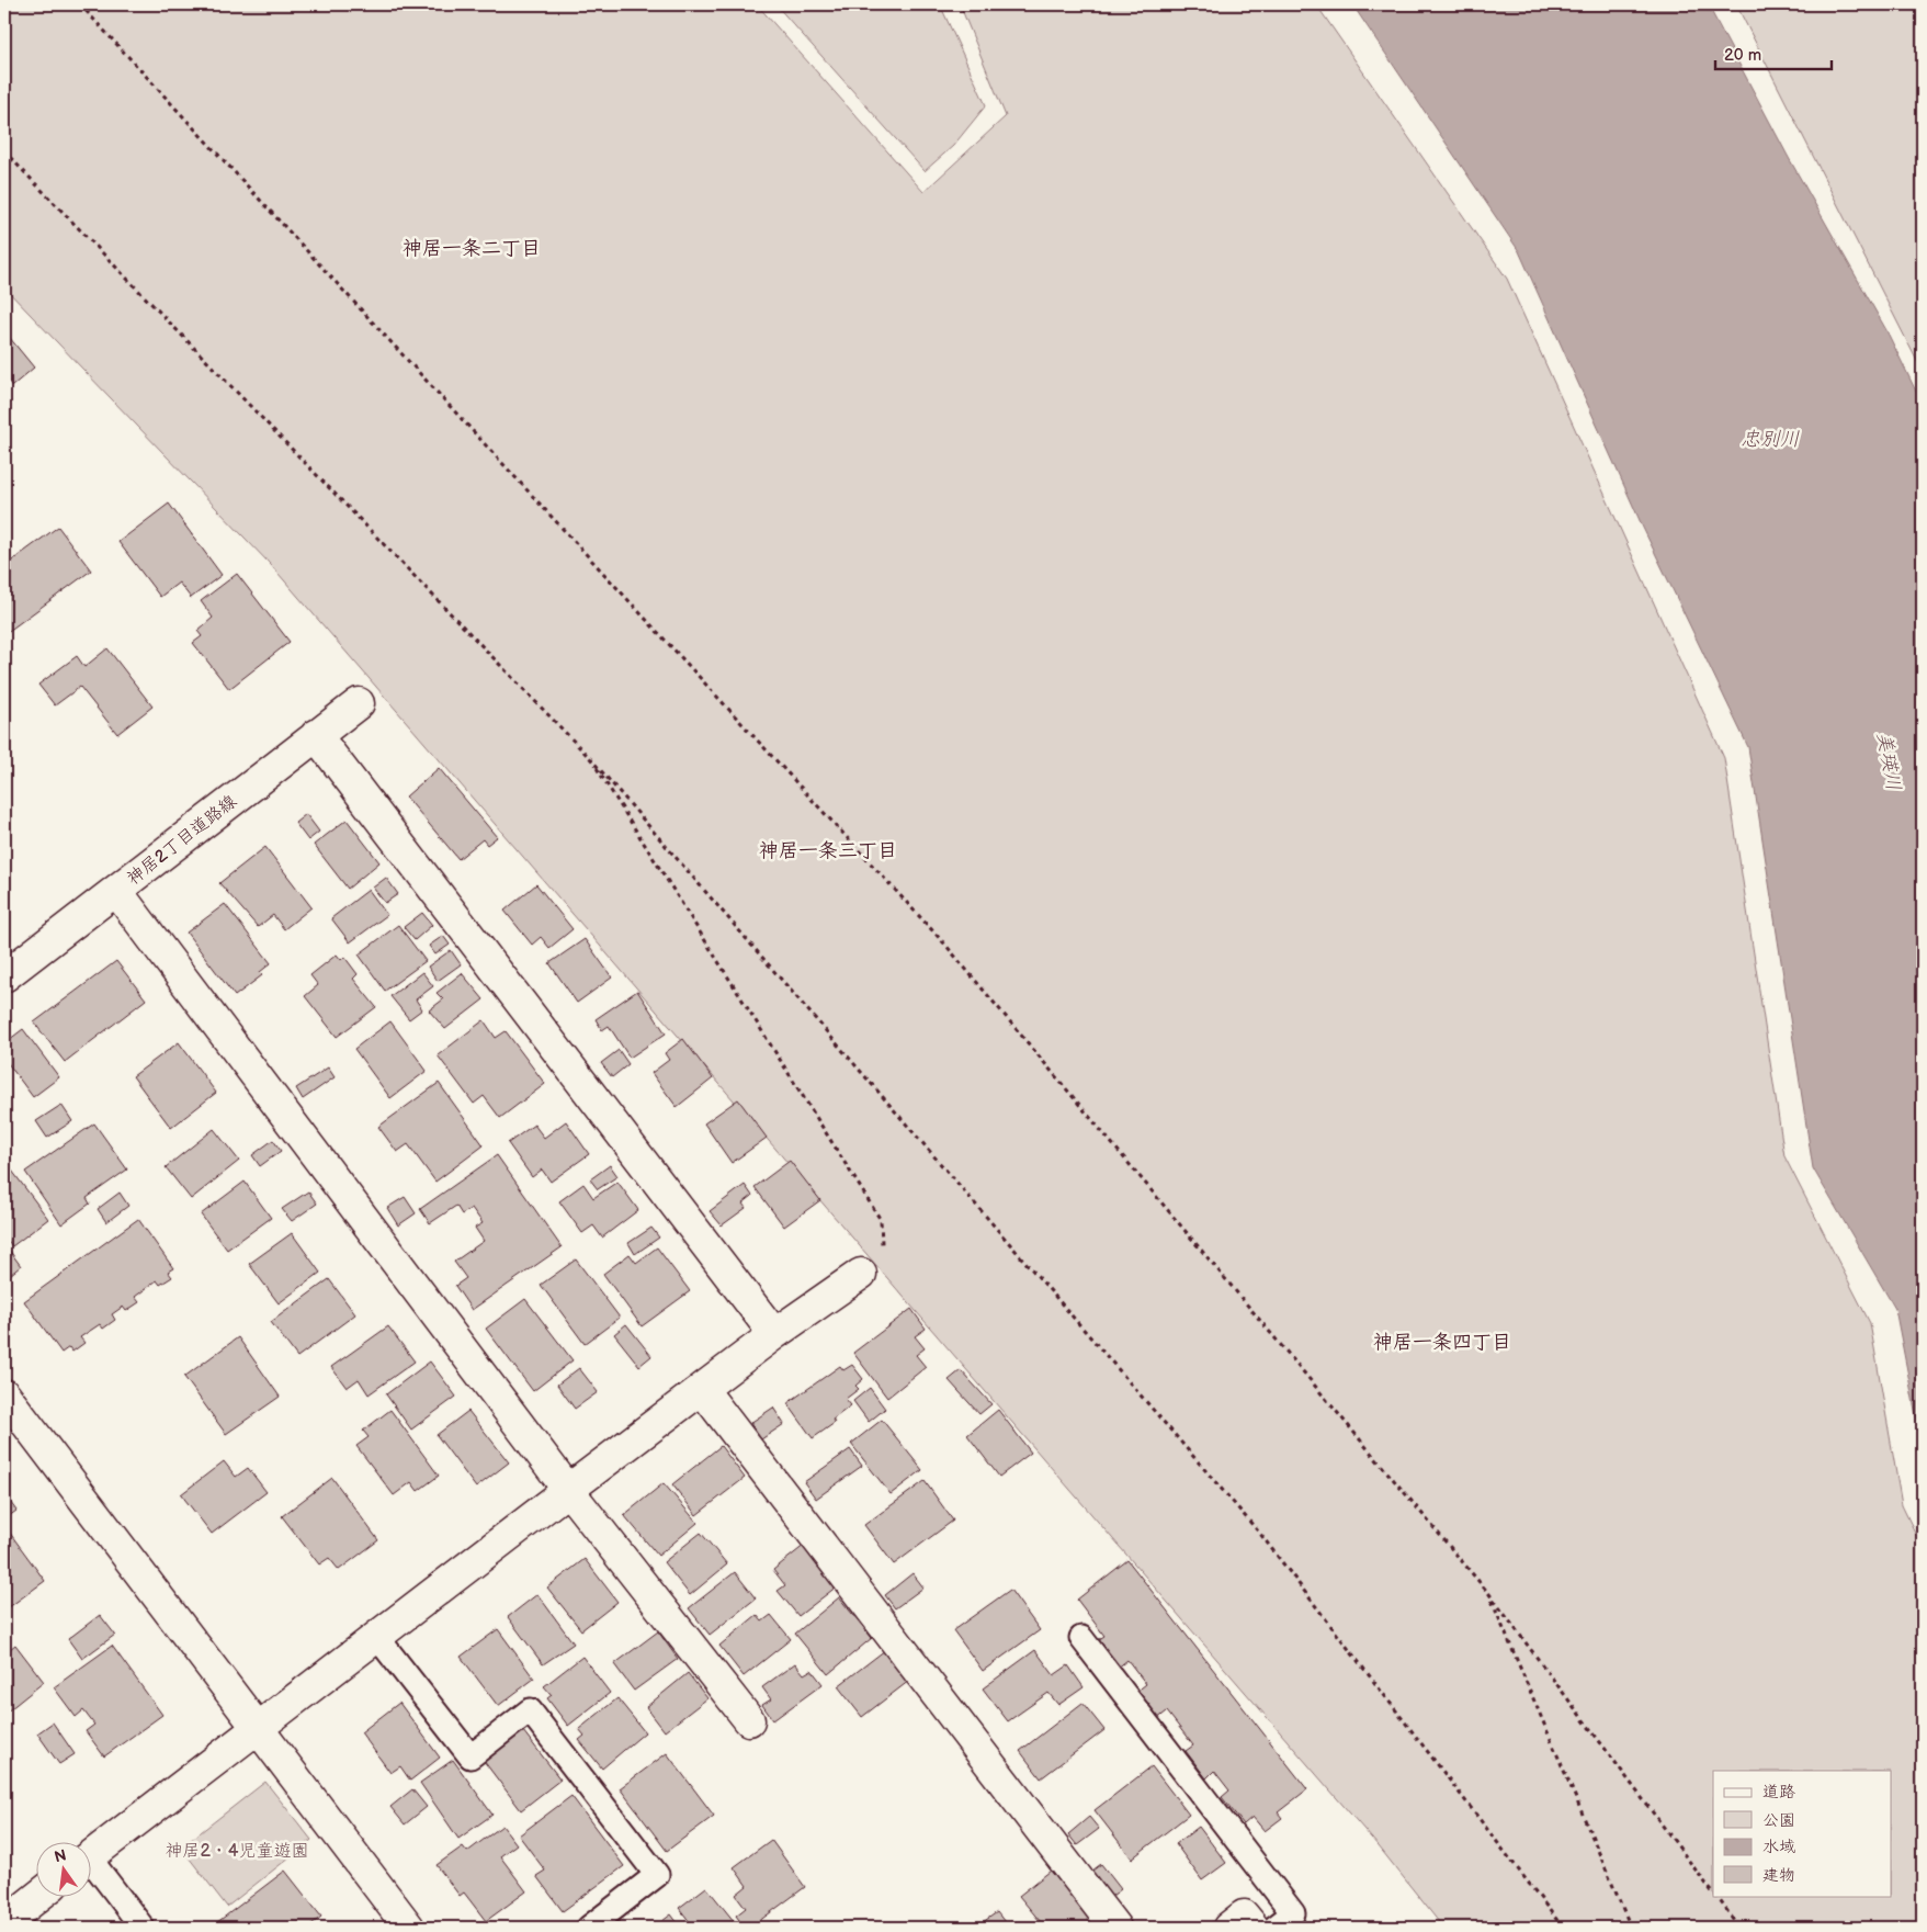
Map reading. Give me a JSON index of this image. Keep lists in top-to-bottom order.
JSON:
{
  "streets": {
    "street": ["神居2丁目道路線"]
  },
  "districts": ["神居一条二丁目", "神居一条三丁目", "神居一条四丁目"],
  "water": ["忠別川", "美瑛川"],
  "parks": ["神居2・4児童遊園"],
  "legend": [
    "道路",
    "公園",
    "水域",
    "建物"
  ],
  "scale_bar": "20 m",
  "north": "top"
}
